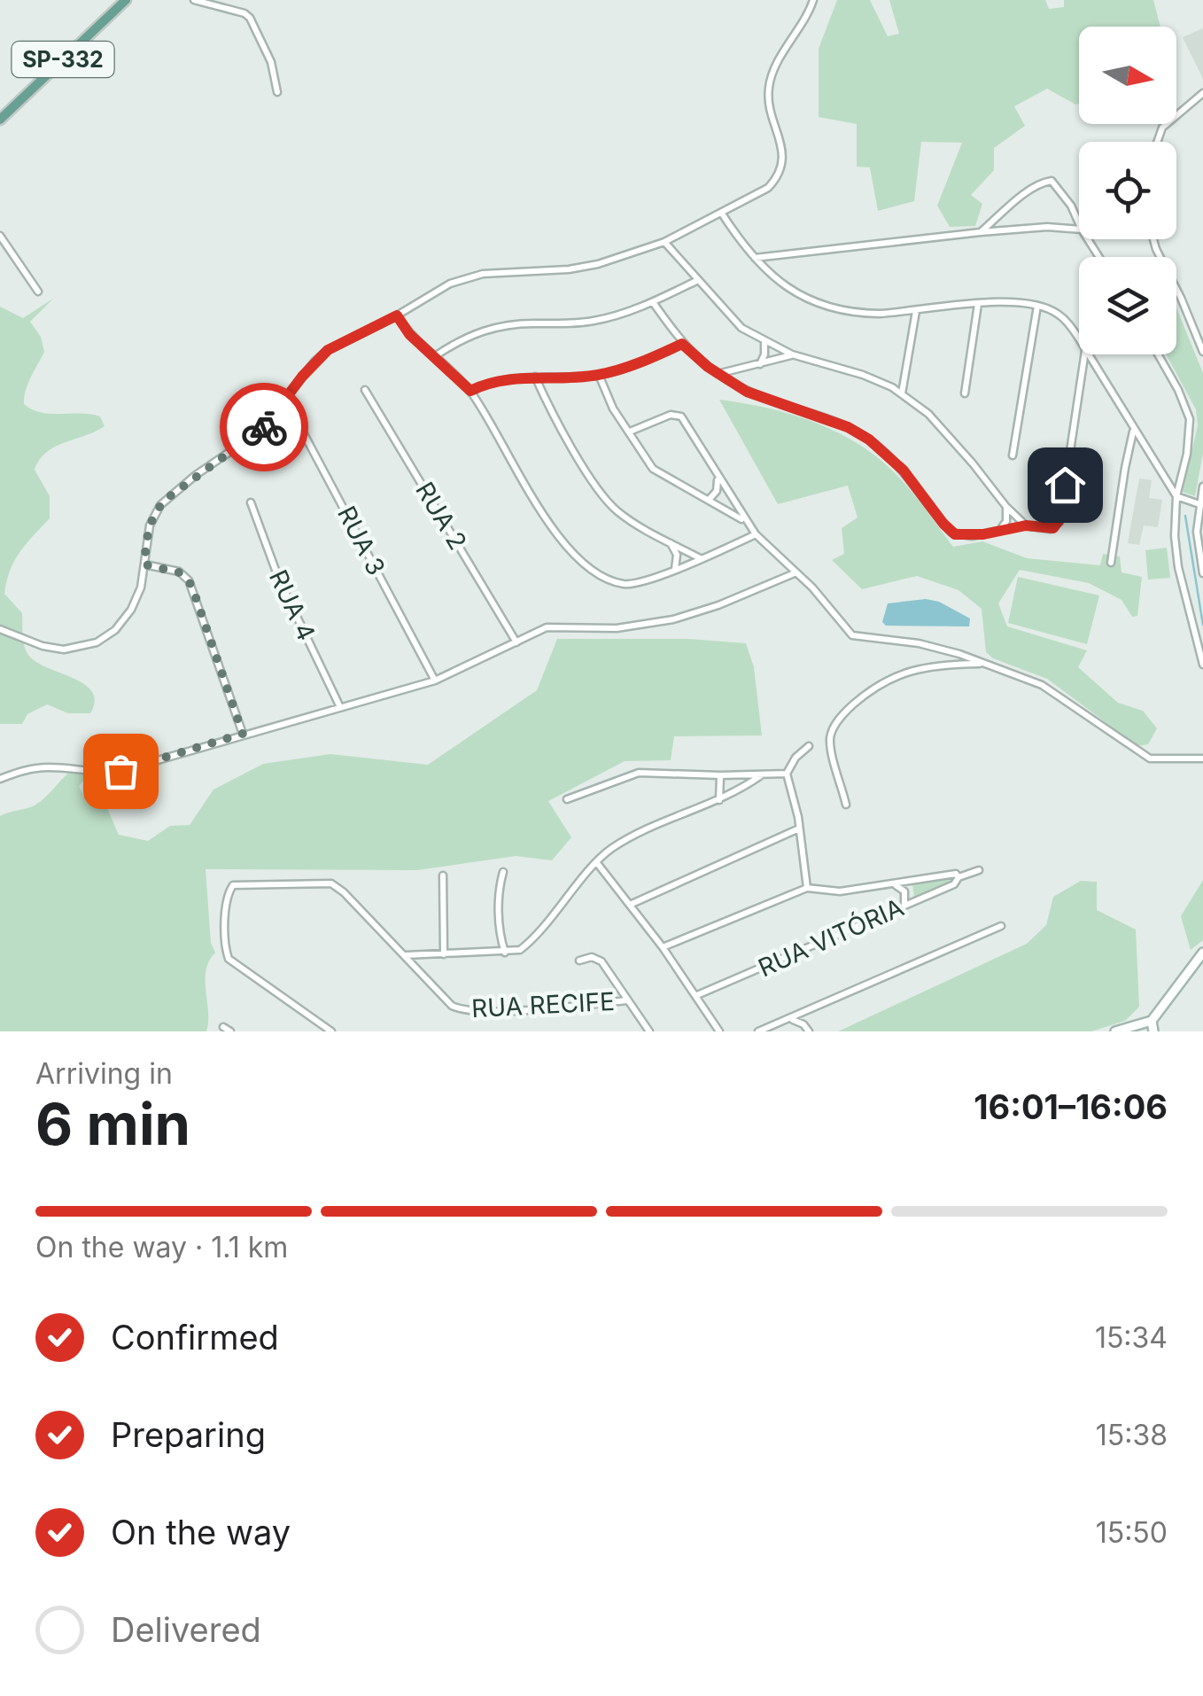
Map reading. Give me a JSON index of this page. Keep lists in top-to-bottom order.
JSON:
{
  "streets": {
    "main road": ["SP-332"],
    "street": [
      "RUA 2",
      "RUA 3",
      "RUA 4",
      "RUA VITÓRIA",
      "RUA RECIFE"
    ]
  },
  "north": "right",
  "page": {
    "heading": ["6 min", "Arriving in", "16:01–16:06"],
    "bar": "On the way · 1.1 km",
    "list": [
      ["Confirmed", "15:34"],
      ["Preparing", "15:38"],
      ["On the way", "15:50"],
      "Delivered"
    ]
  }
}
